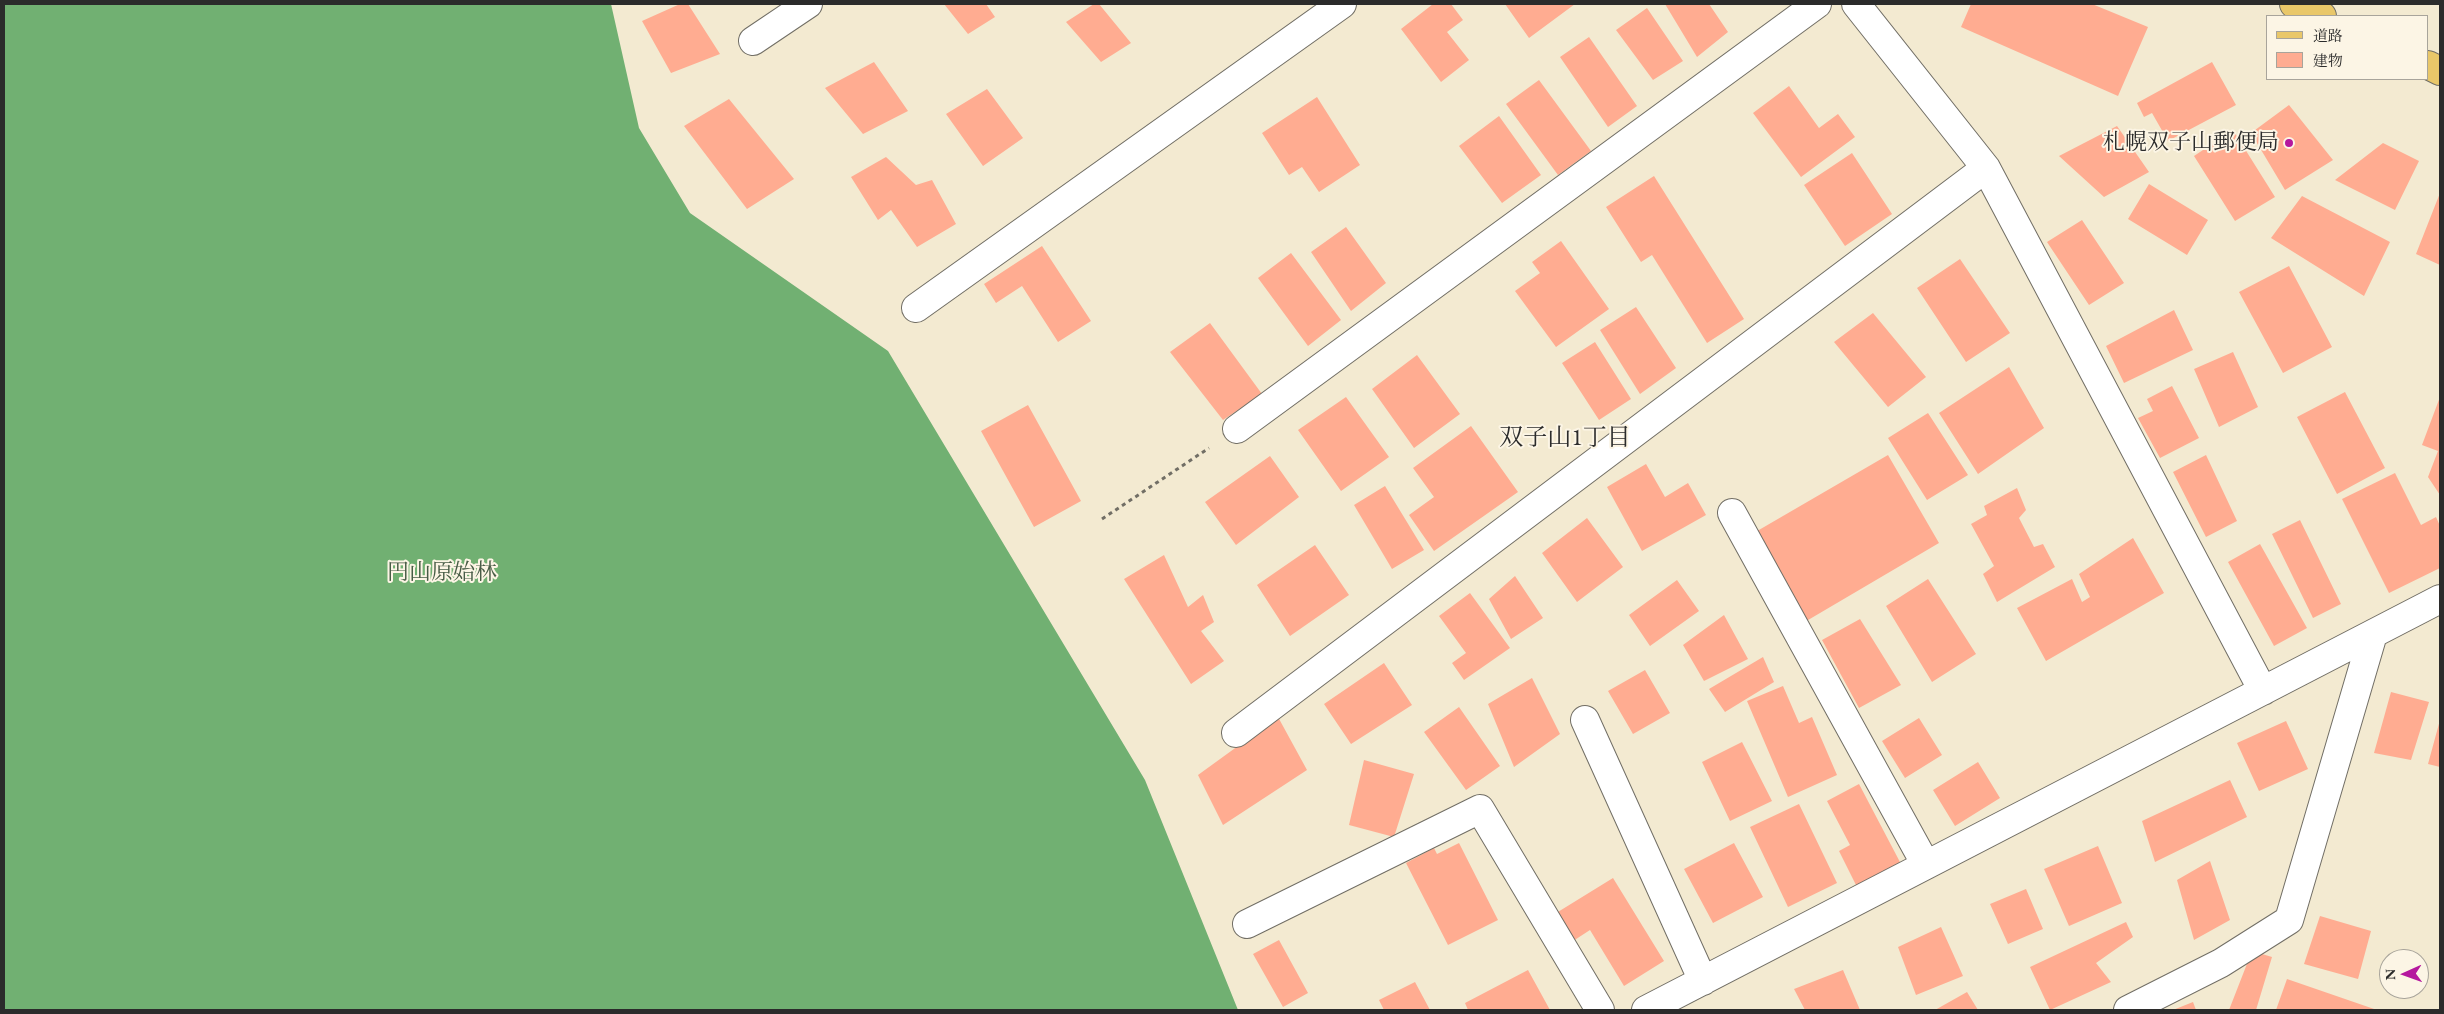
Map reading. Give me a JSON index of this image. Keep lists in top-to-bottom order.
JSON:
{
  "districts": ["双子山1丁目"],
  "parks": ["円山原始林"],
  "places": ["札幌双子山郵便局"],
  "legend": ["道路", "建物"],
  "north": "left"
}
